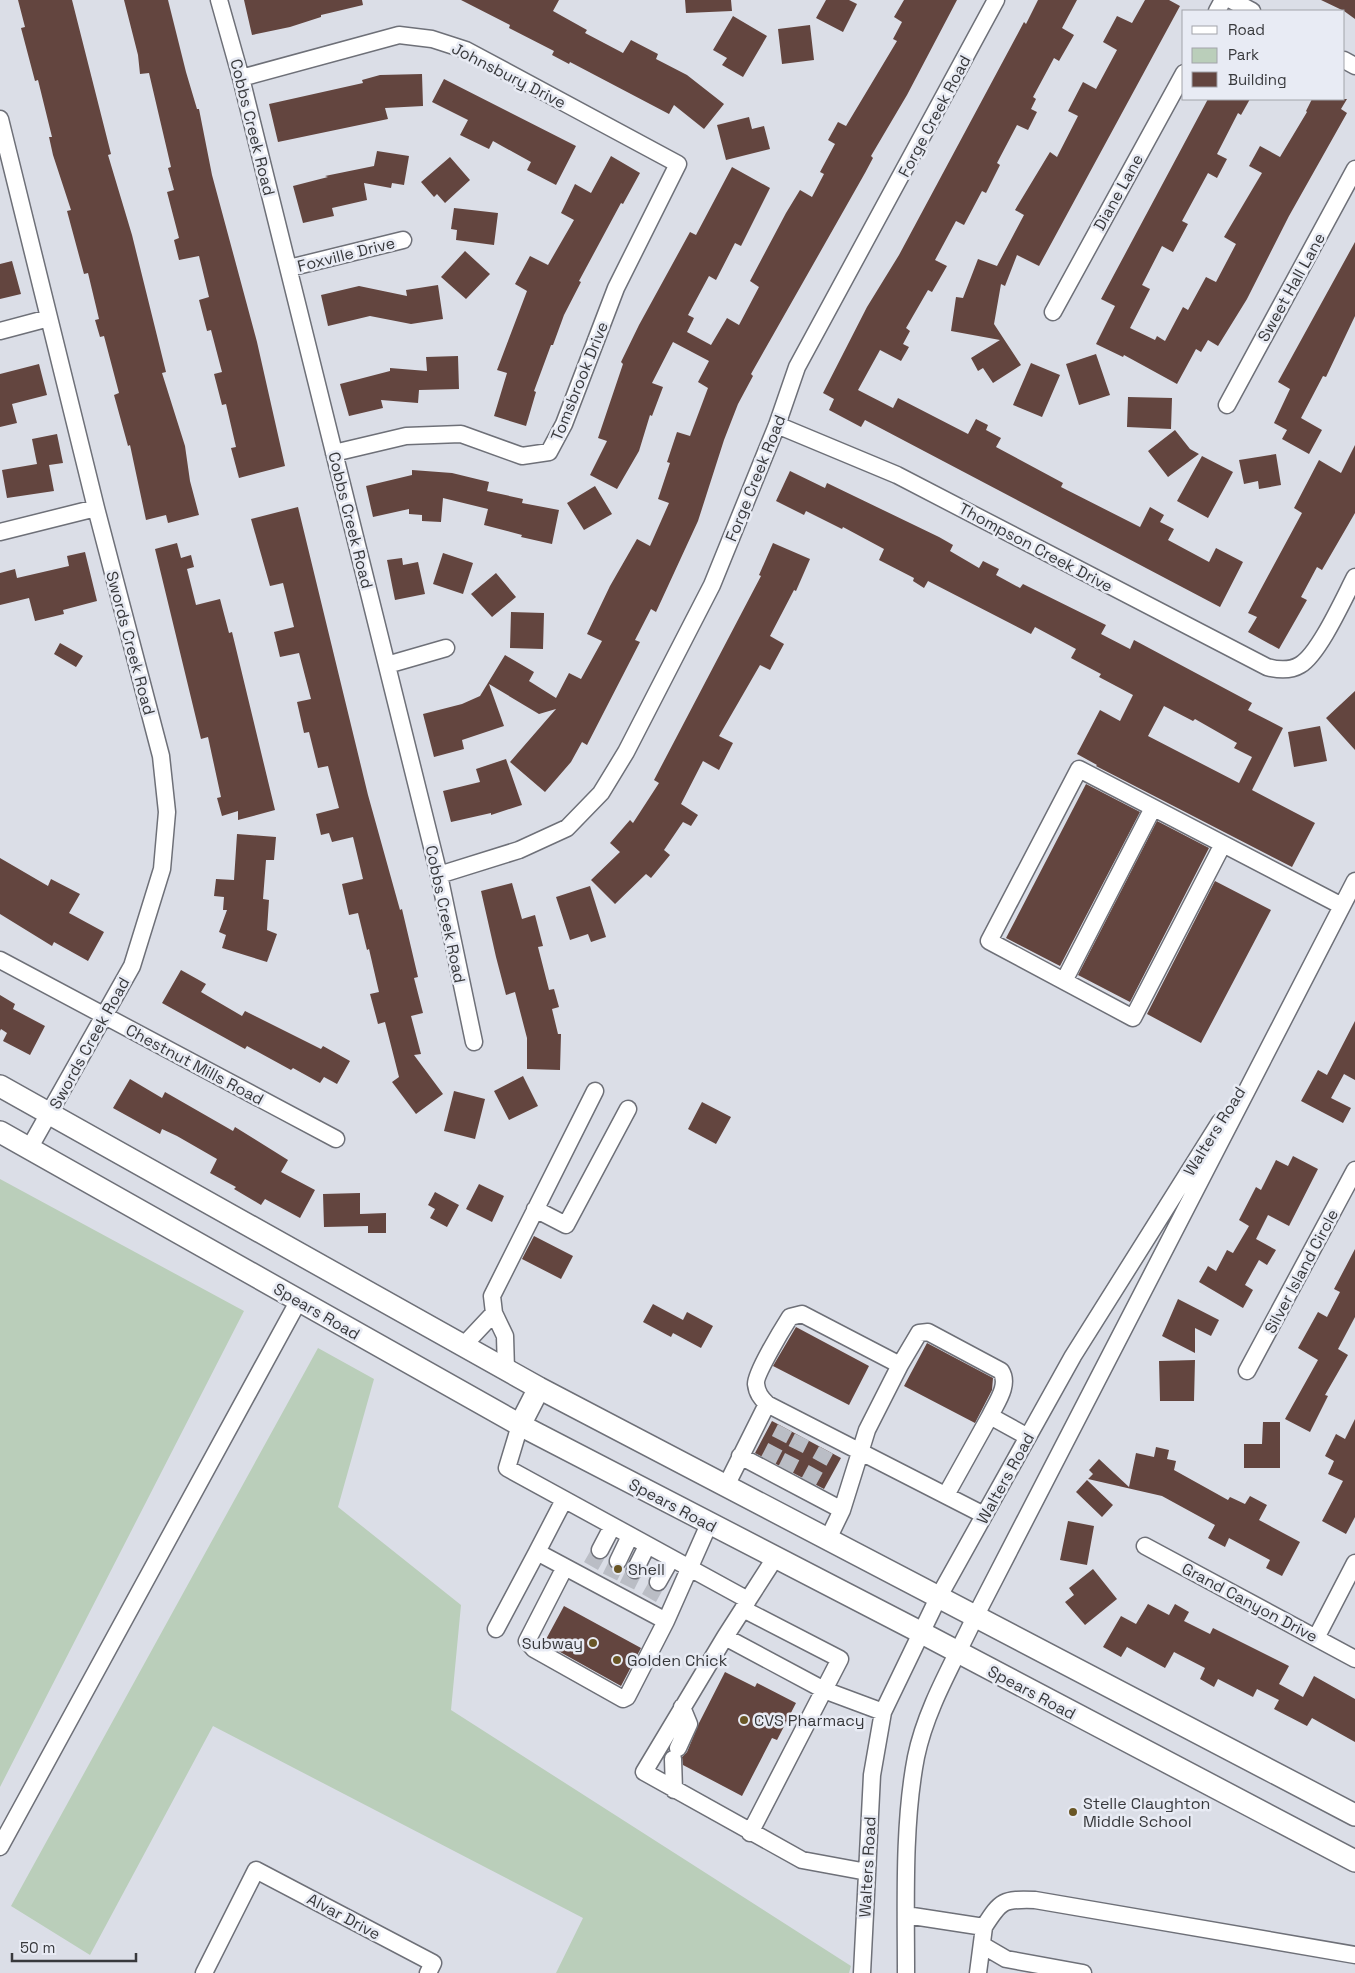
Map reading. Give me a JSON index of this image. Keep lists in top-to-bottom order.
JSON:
{
  "streets": {
    "main road": ["Spears Road"],
    "street": [
      "Johnsbury Drive",
      "Forge Creek Road",
      "Cobbs Creek Road",
      "Diane Lane",
      "Foxville Drive",
      "Sweet Hall Lane",
      "Tomsbrook Drive",
      "Thompson Creek Drive",
      "Swords Creek Road",
      "Chestnut Mills Road",
      "Walters Road",
      "Silver Island Circle",
      "Grand Canyon Drive",
      "Alvar Drive"
    ]
  },
  "crossings": [
    ["Johnsbury Drive", "Cobbs Creek Road"],
    ["Johnsbury Drive", "Tomsbrook Drive"],
    ["Forge Creek Road", "Cobbs Creek Road"],
    ["Forge Creek Road", "Thompson Creek Drive"],
    ["Cobbs Creek Road", "Foxville Drive"],
    ["Cobbs Creek Road", "Tomsbrook Drive"],
    ["Swords Creek Road", "Chestnut Mills Road"],
    ["Swords Creek Road", "Spears Road"],
    ["Walters Road", "Spears Road"]
  ],
  "places": [
    "Shell",
    "Subway",
    "Golden Chick",
    "CVS Pharmacy",
    "Stelle Claughton Middle School"
  ],
  "legend": ["Road", "Park", "Building"],
  "scale_bar": "50 m"
}
